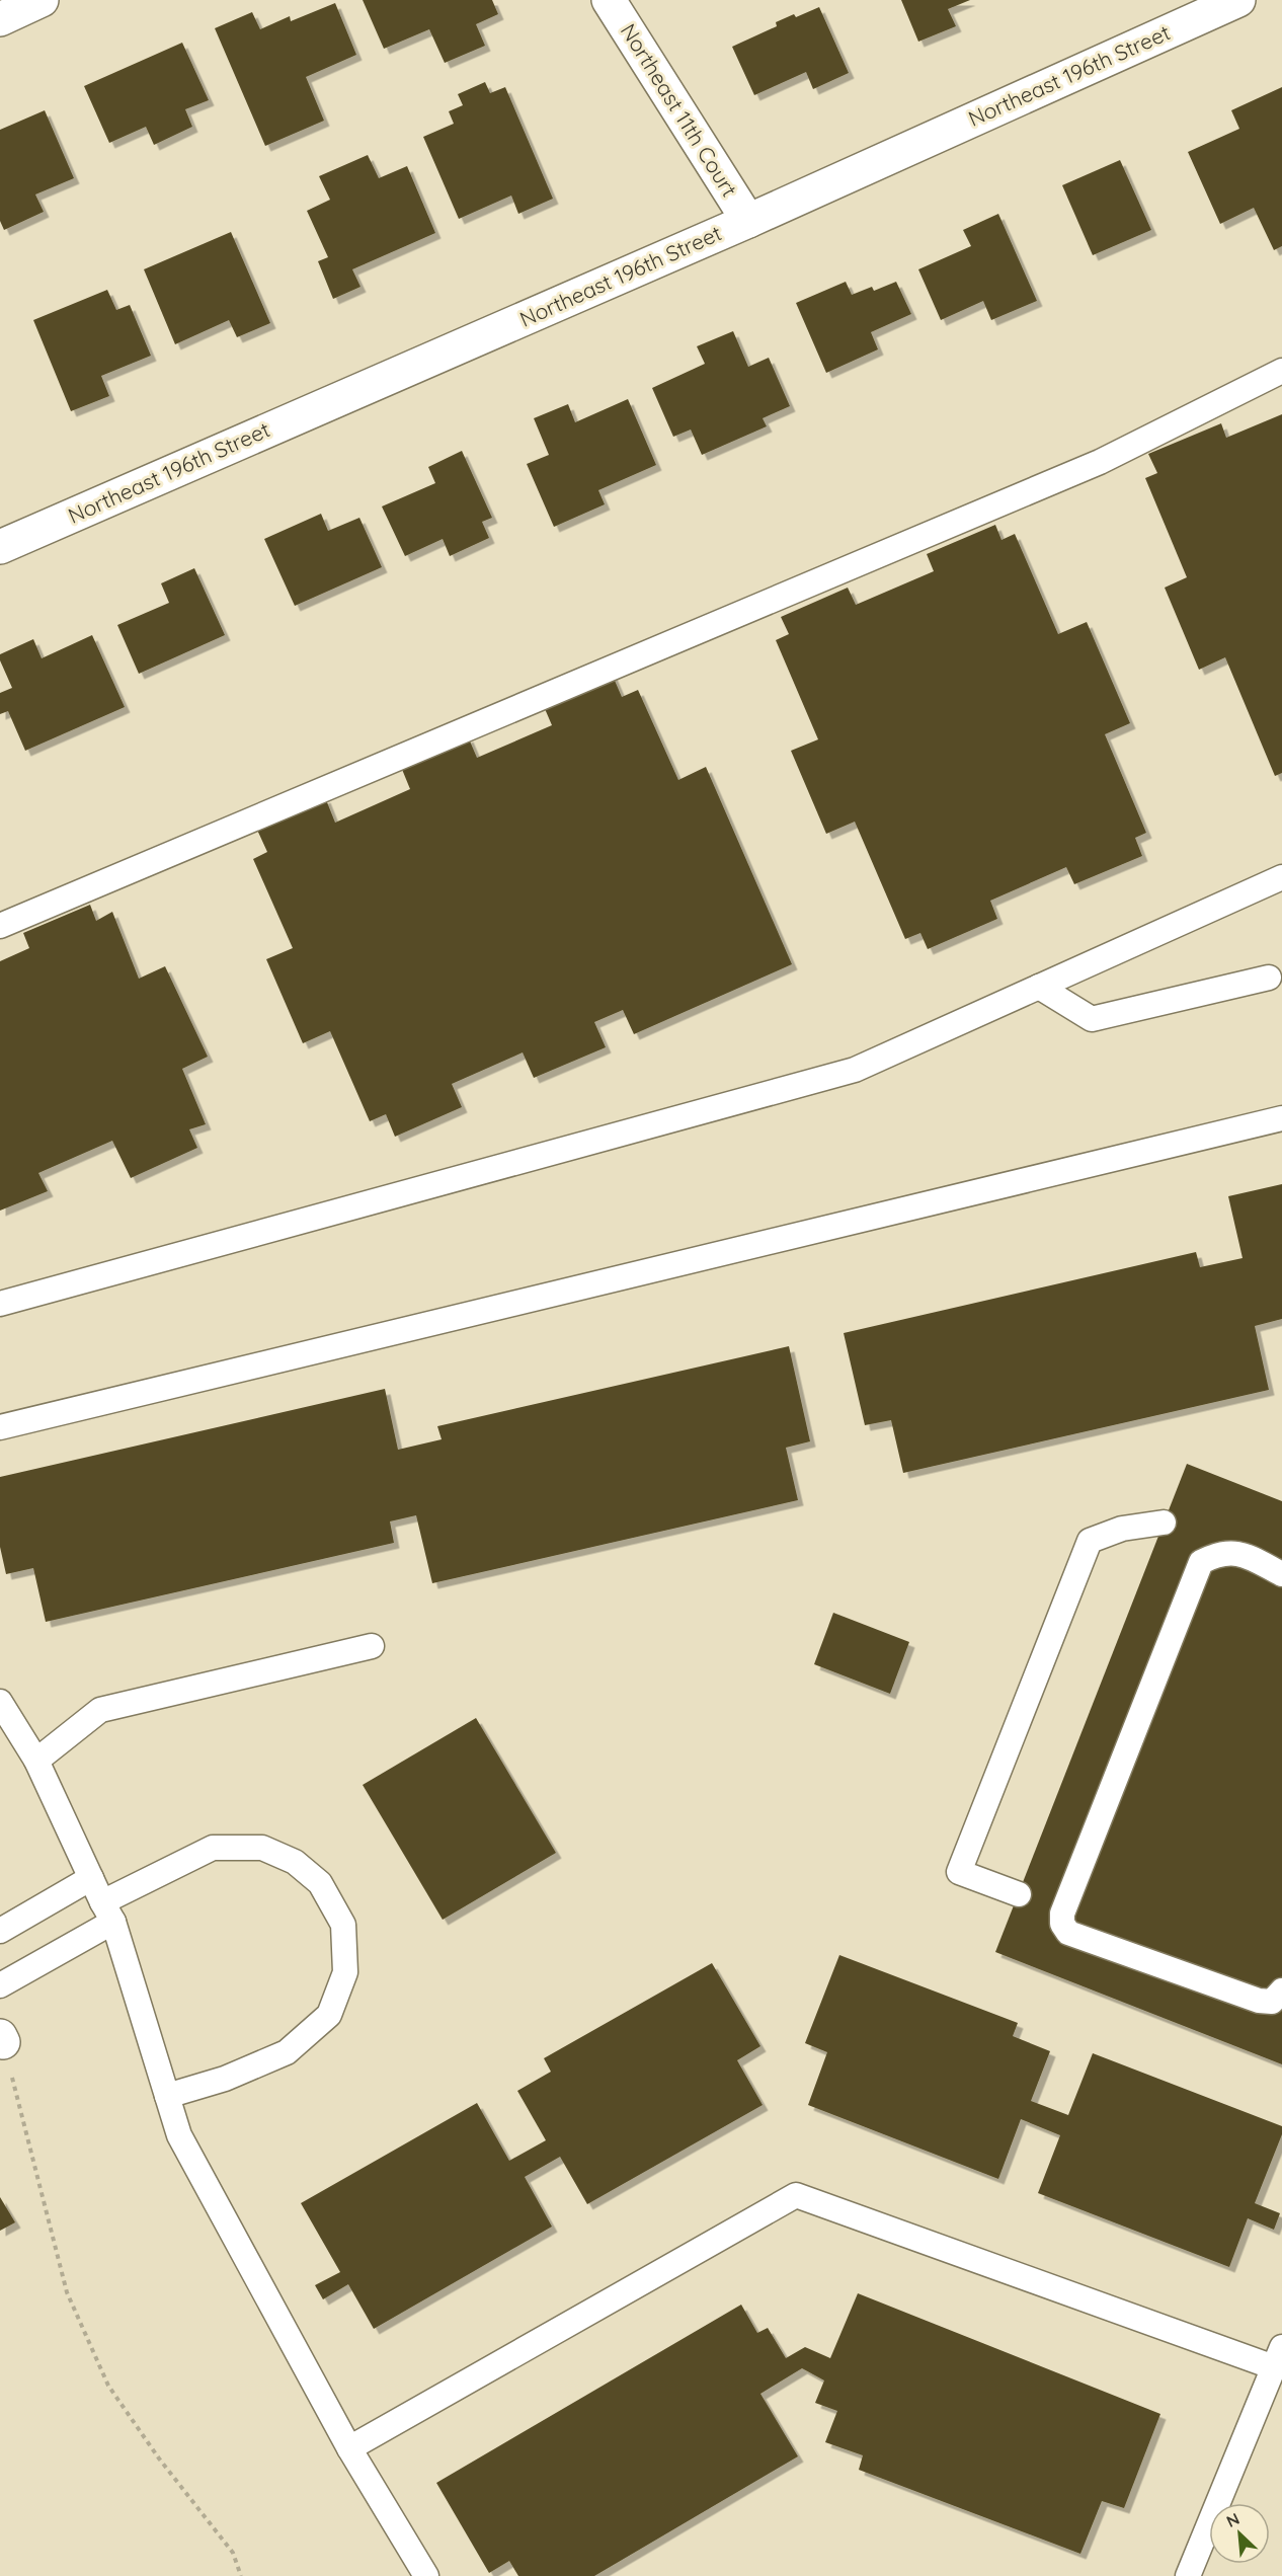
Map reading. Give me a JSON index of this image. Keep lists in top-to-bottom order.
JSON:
{
  "streets": {
    "street": ["Northeast 196th Street", "Northeast 11th Court"]
  },
  "crossings": [
    ["Northeast 196th Street", "Northeast 11th Court"]
  ],
  "north": "top left"
}
